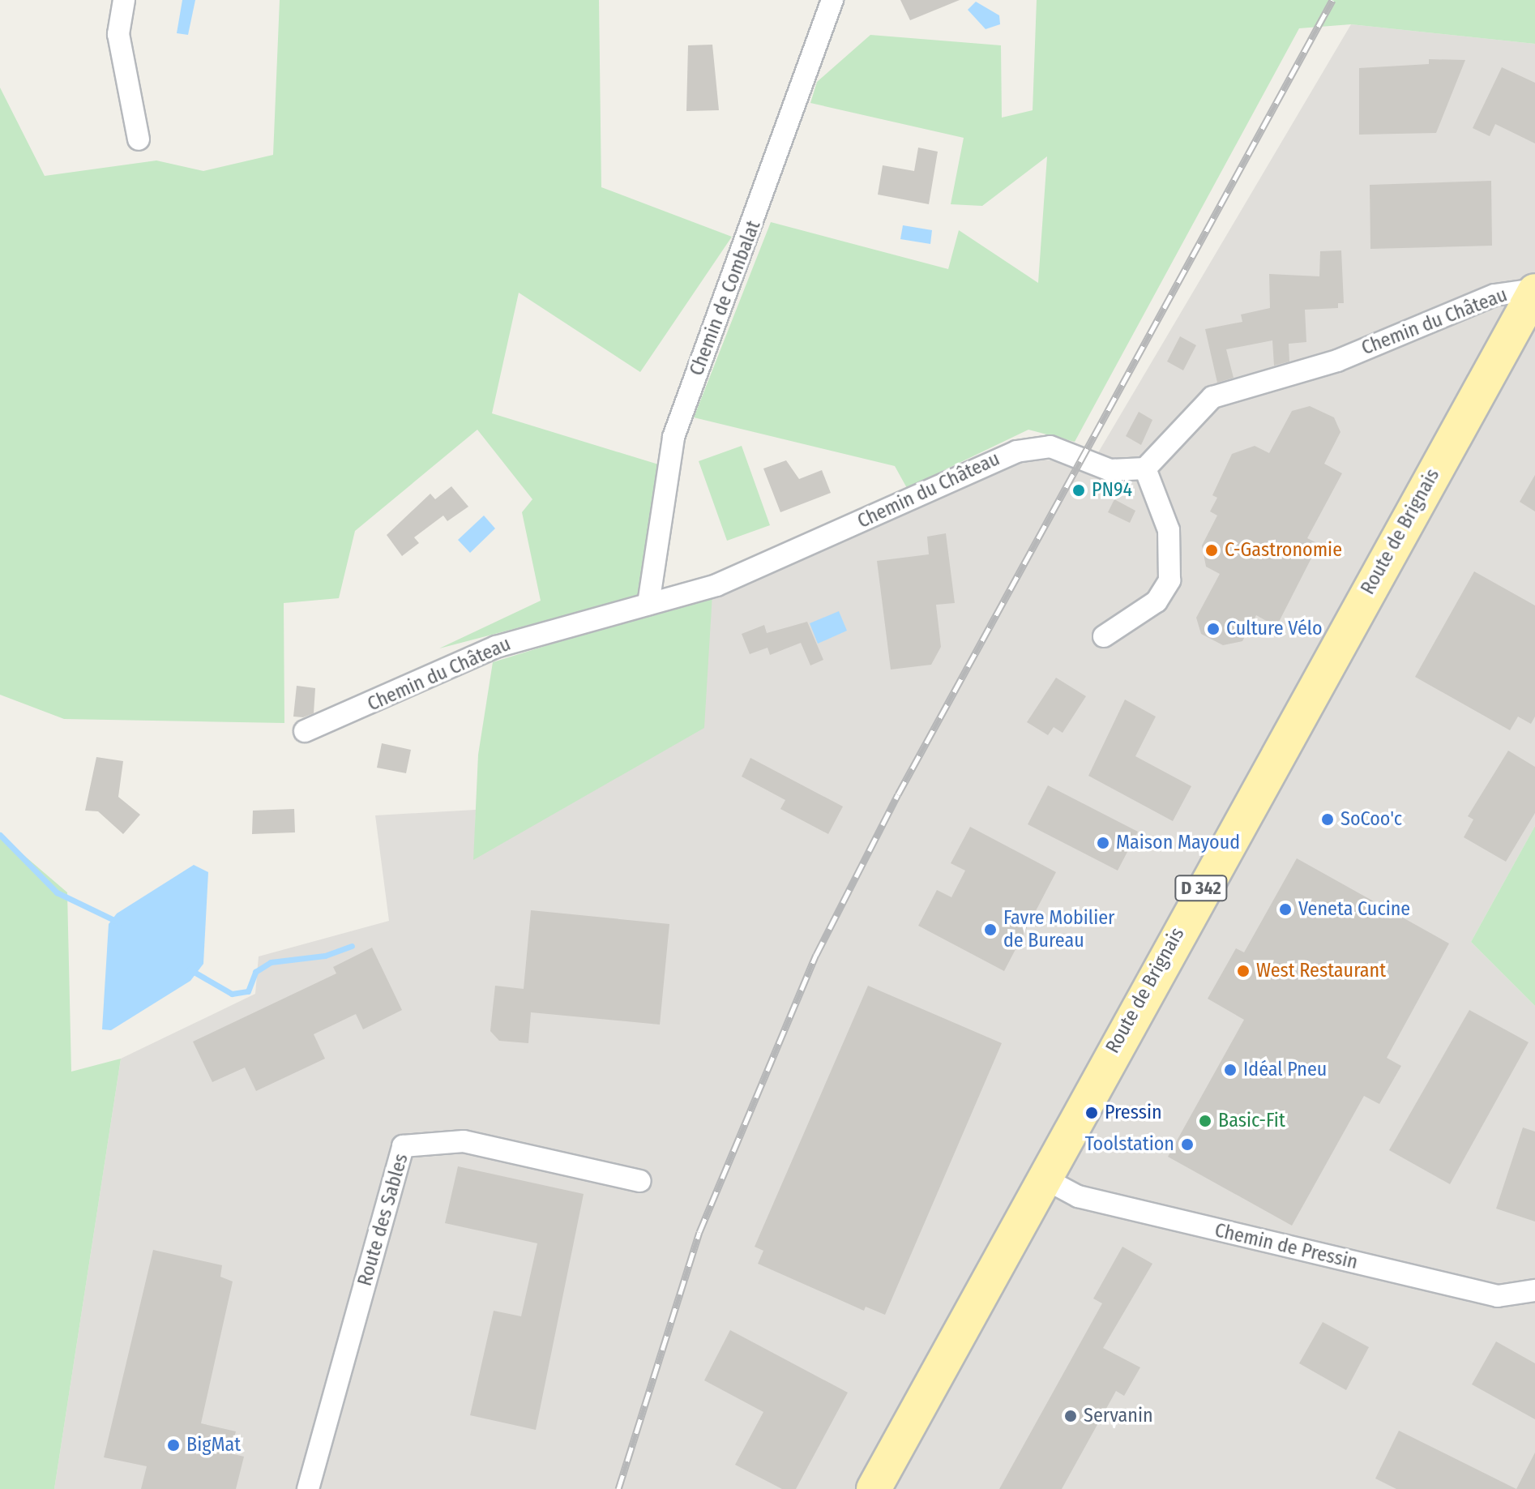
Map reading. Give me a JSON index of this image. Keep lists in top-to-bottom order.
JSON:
{
  "streets": {
    "main road": ["Route de Brignais", "D 342"],
    "street": [
      "Chemin de Combalat",
      "Chemin du Château",
      "Route des Sables",
      "Chemin de Pressin"
    ]
  },
  "crossings": [
    ["Chemin de Combalat", "Chemin du Château"],
    ["Chemin du Château", "Route de Brignais"],
    ["Route de Brignais", "Chemin de Pressin"]
  ],
  "places": [
    "PN94",
    "C-Gastronomie",
    "Culture Vélo",
    "SoCoo'c",
    "Maison Mayoud",
    "Veneta Cucine",
    "Favre Mobilier de Bureau",
    "West Restaurant",
    "Idéal Pneu",
    "Pressin",
    "Basic-Fit",
    "Toolstation",
    "Servanin",
    "BigMat"
  ]
}
